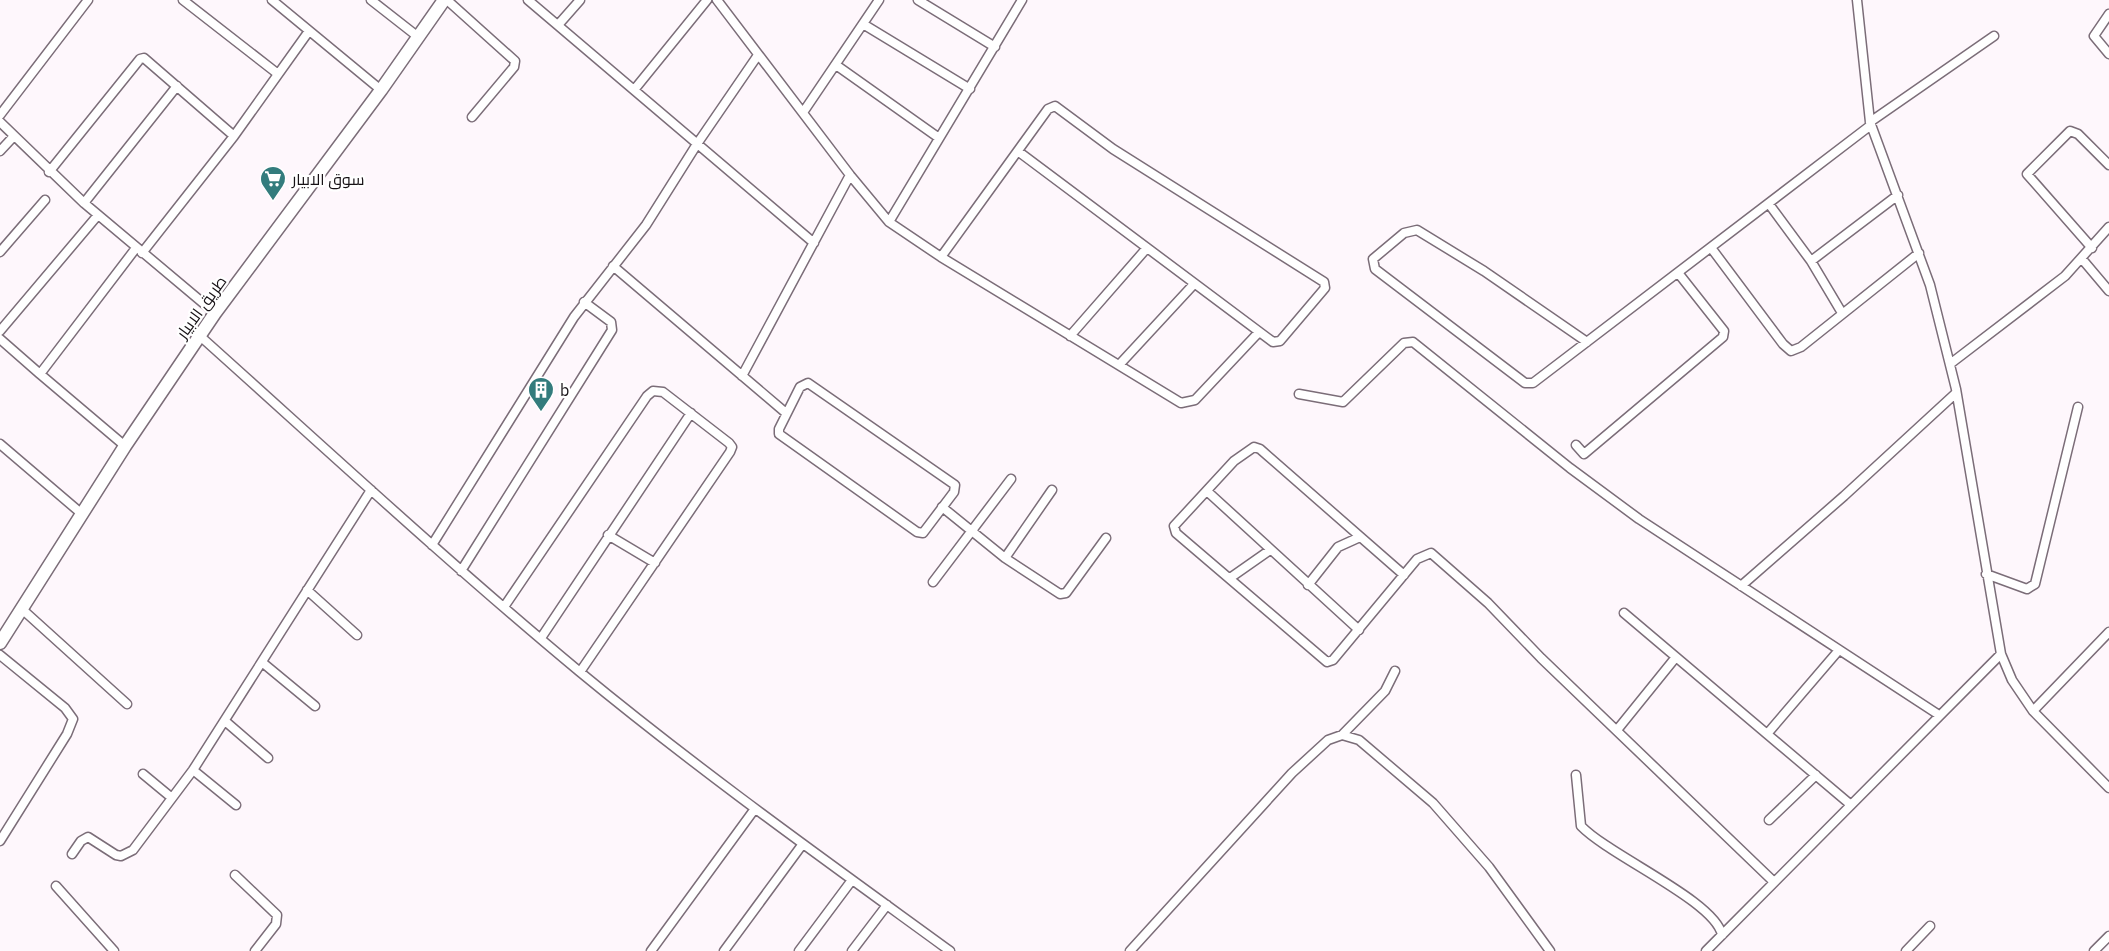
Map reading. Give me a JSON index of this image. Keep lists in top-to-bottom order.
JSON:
{
  "streets": {
    "main road": ["طريق الابيار"]
  },
  "places": {
    "supermarket": ["سوق الابيار"],
    "building": ["b"]
  }
}
